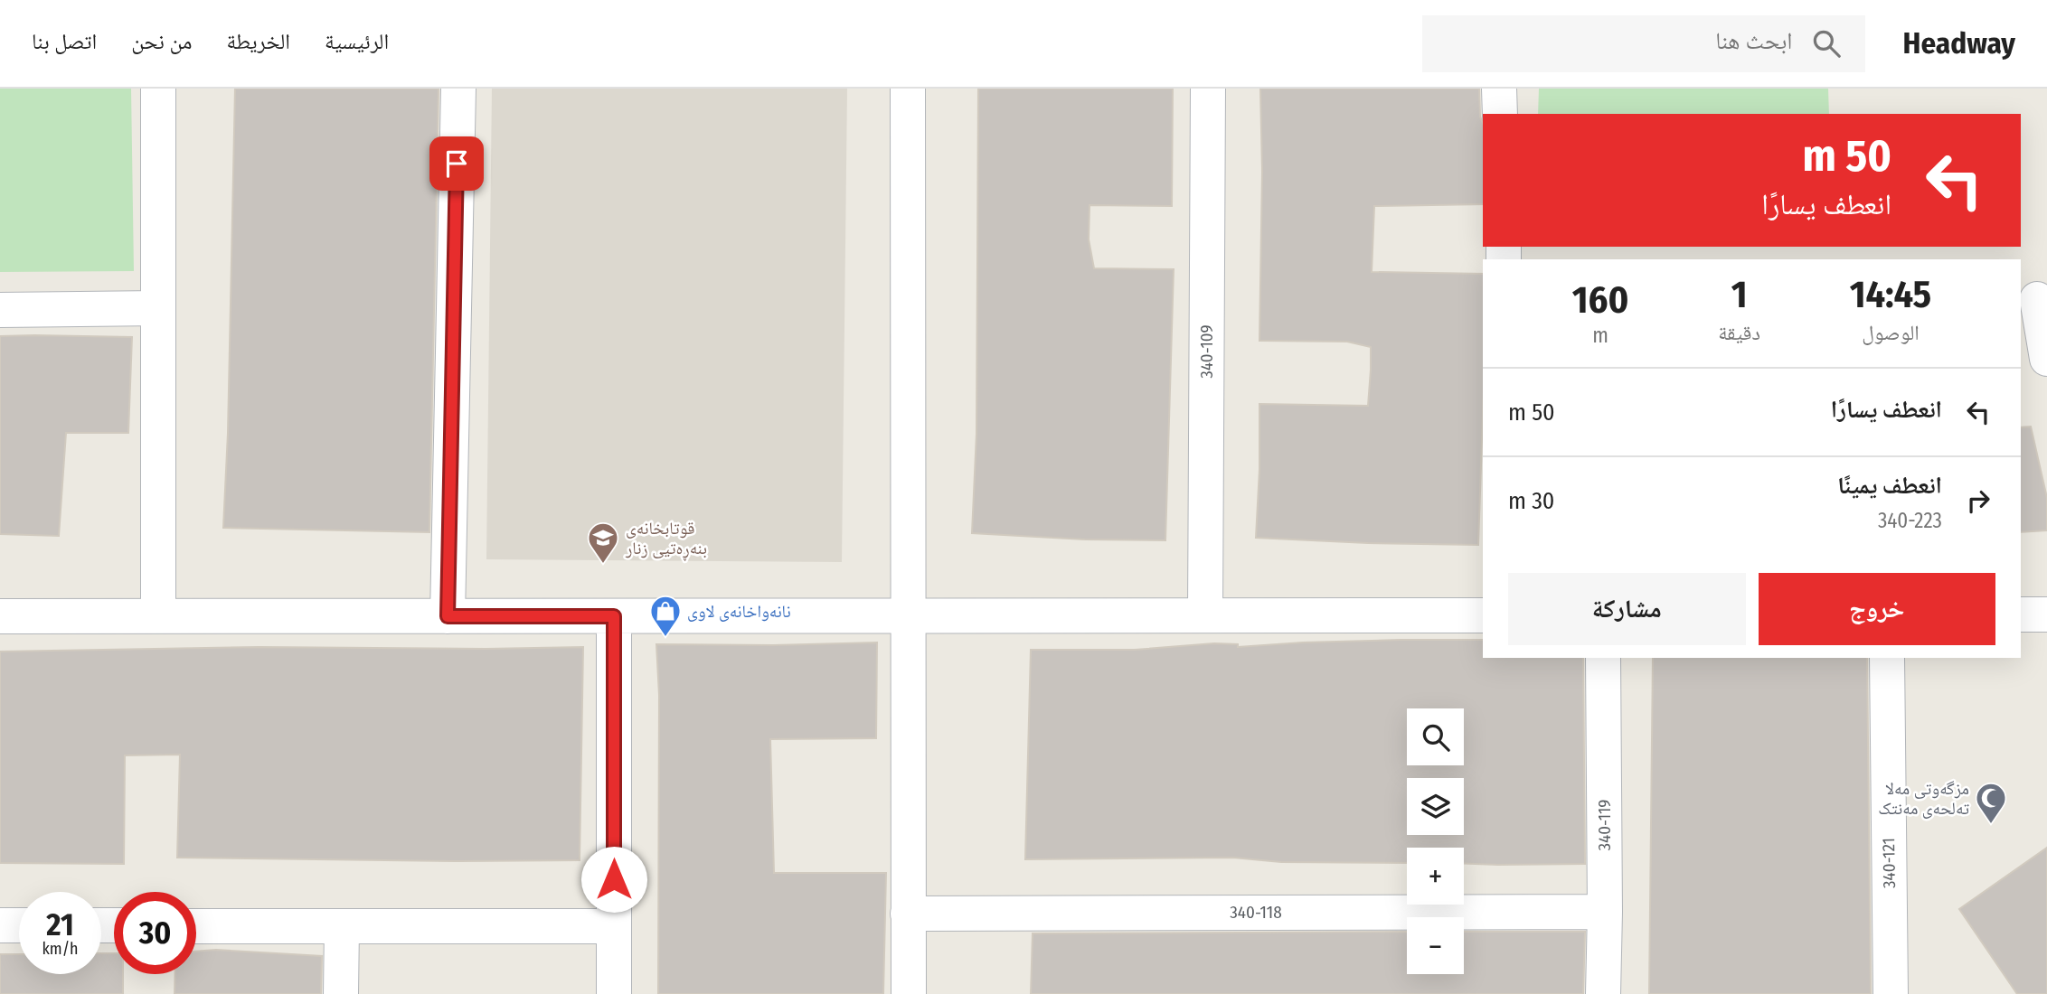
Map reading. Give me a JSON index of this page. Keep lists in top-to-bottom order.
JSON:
{
  "streets": {
    "street": [
      "340-109",
      "340-119",
      "340-121",
      "340-118"
    ]
  },
  "crossings": [
    ["340-119", "340-118"]
  ],
  "places": {
    "school or university": ["قوتابخانەی بنەڕەتیی زنار"],
    "shop": ["نانەواخانەی لاوی"],
    "mosque": ["مزگەوتی مەلا تەلحەی مەنتک"]
  },
  "page": {
    "header": "Headway",
    "search": "ابحث هنا",
    "nav": [
      "الرئيسية",
      "الخريطة",
      "من نحن",
      "اتصل بنا"
    ],
    "turn": ["50 m", "انعطف يسارًا"],
    "eta": [
      "14:45",
      "الوصول",
      "1",
      "دقيقة",
      "160",
      "m"
    ],
    "list": [
      {
        "name": "انعطف يسارًا",
        "value": "50 m"
      },
      {
        "name": "انعطف يمينًا",
        "note": "340-223",
        "value": "30 m"
      }
    ],
    "buttons": ["خروج", "مشاركة"],
    "map_buttons": ["+", "−"],
    "speed": "21 km/h",
    "limit": "30"
  }
}
